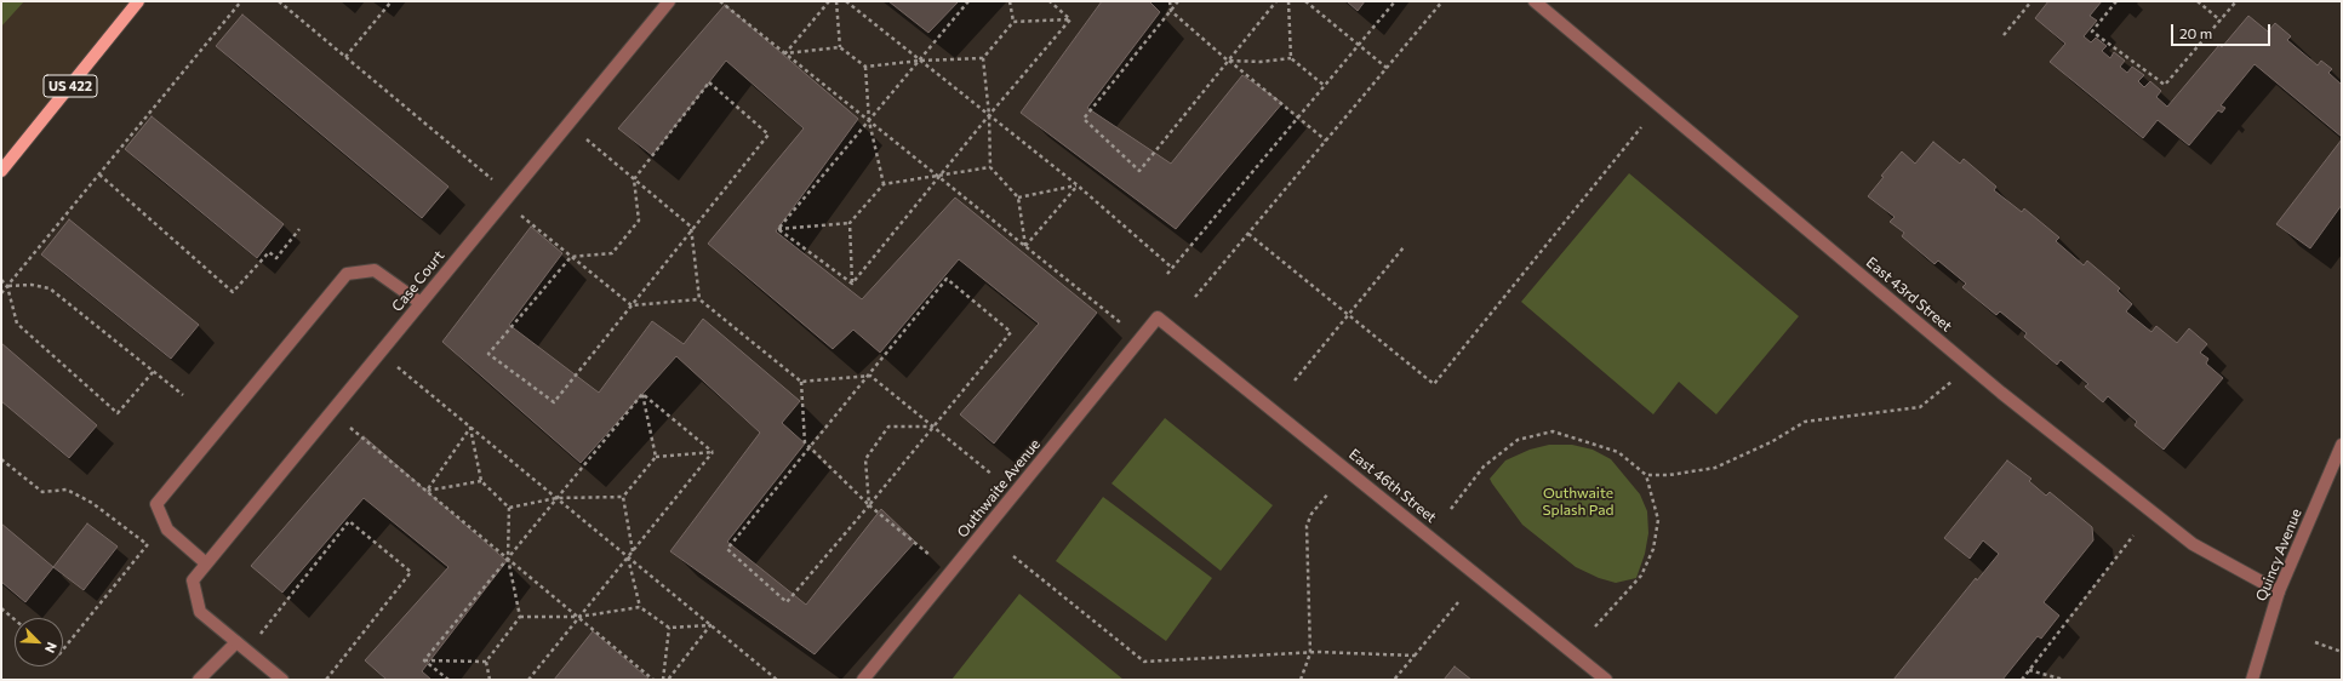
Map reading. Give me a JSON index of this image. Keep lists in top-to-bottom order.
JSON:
{
  "streets": {
    "main road": ["US 422"],
    "street": [
      "Case Court",
      "East 43rd Street",
      "East 46th Street",
      "Outhwaite Avenue",
      "Quincy Avenue"
    ]
  },
  "crossings": [
    ["East 43rd Street", "Quincy Avenue"],
    ["East 46th Street", "Outhwaite Avenue"]
  ],
  "parks": ["Outhwaite Splash Pad"],
  "scale_bar": "20 m",
  "north": "bottom right"
}
